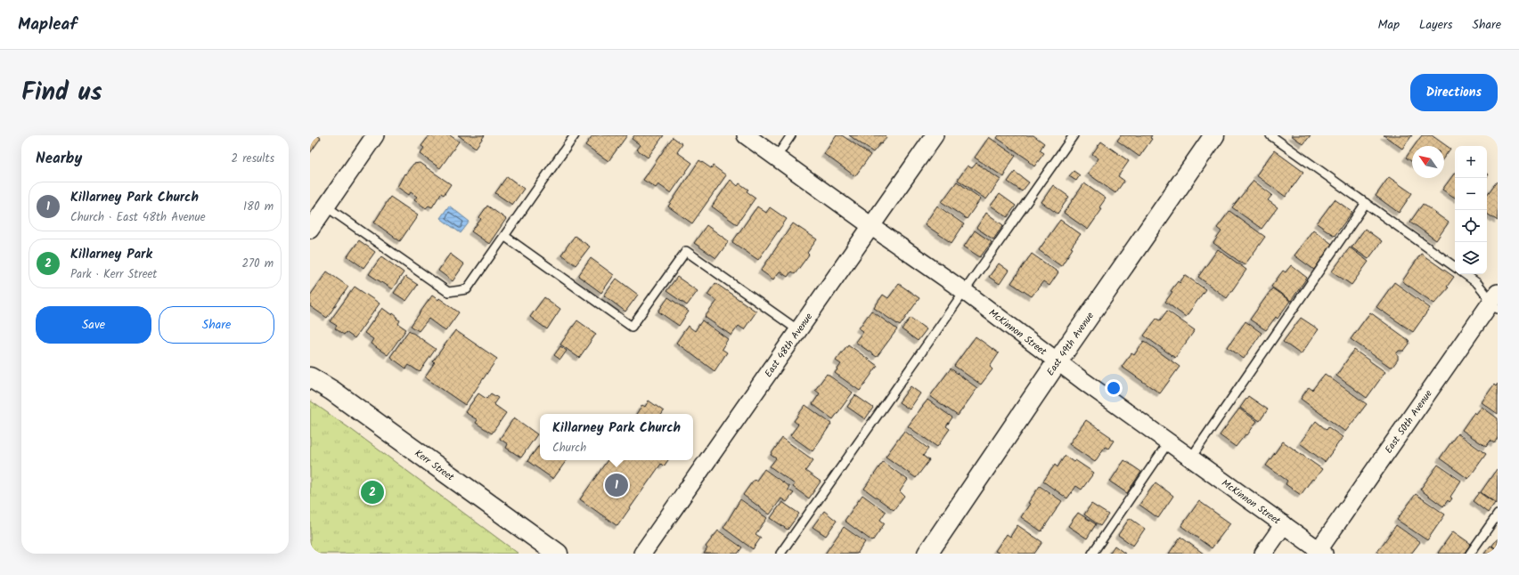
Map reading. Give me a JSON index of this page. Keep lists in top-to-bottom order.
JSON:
{
  "streets": {
    "street": [
      "McKinnon Street",
      "East 49th Avenue",
      "East 48th Avenue",
      "East 50th Avenue",
      "Kerr Street"
    ]
  },
  "crossings": [
    ["McKinnon Street", "East 49th Avenue"],
    ["McKinnon Street", "East 48th Avenue"],
    ["McKinnon Street", "East 50th Avenue"]
  ],
  "north": "top left",
  "page": {
    "header": "Mapleaf",
    "nav": ["Map", "Layers", "Share"],
    "title": "Find us",
    "buttons": [
      "Directions",
      ["Save", "Share"]
    ],
    "heading": ["Nearby", "2 results"],
    "map_buttons": ["+", "−"],
    "list": [
      {
        "mark": "1",
        "name": "Killarney Park Church",
        "note": "Church · East 48th Avenue",
        "value": "180 m"
      },
      {
        "mark": "2",
        "name": "Killarney Park",
        "note": "Park · Kerr Street",
        "value": "270 m"
      }
    ],
    "popup": ["Killarney Park Church", "Church"],
    "pins": ["1", "2"]
  }
}
